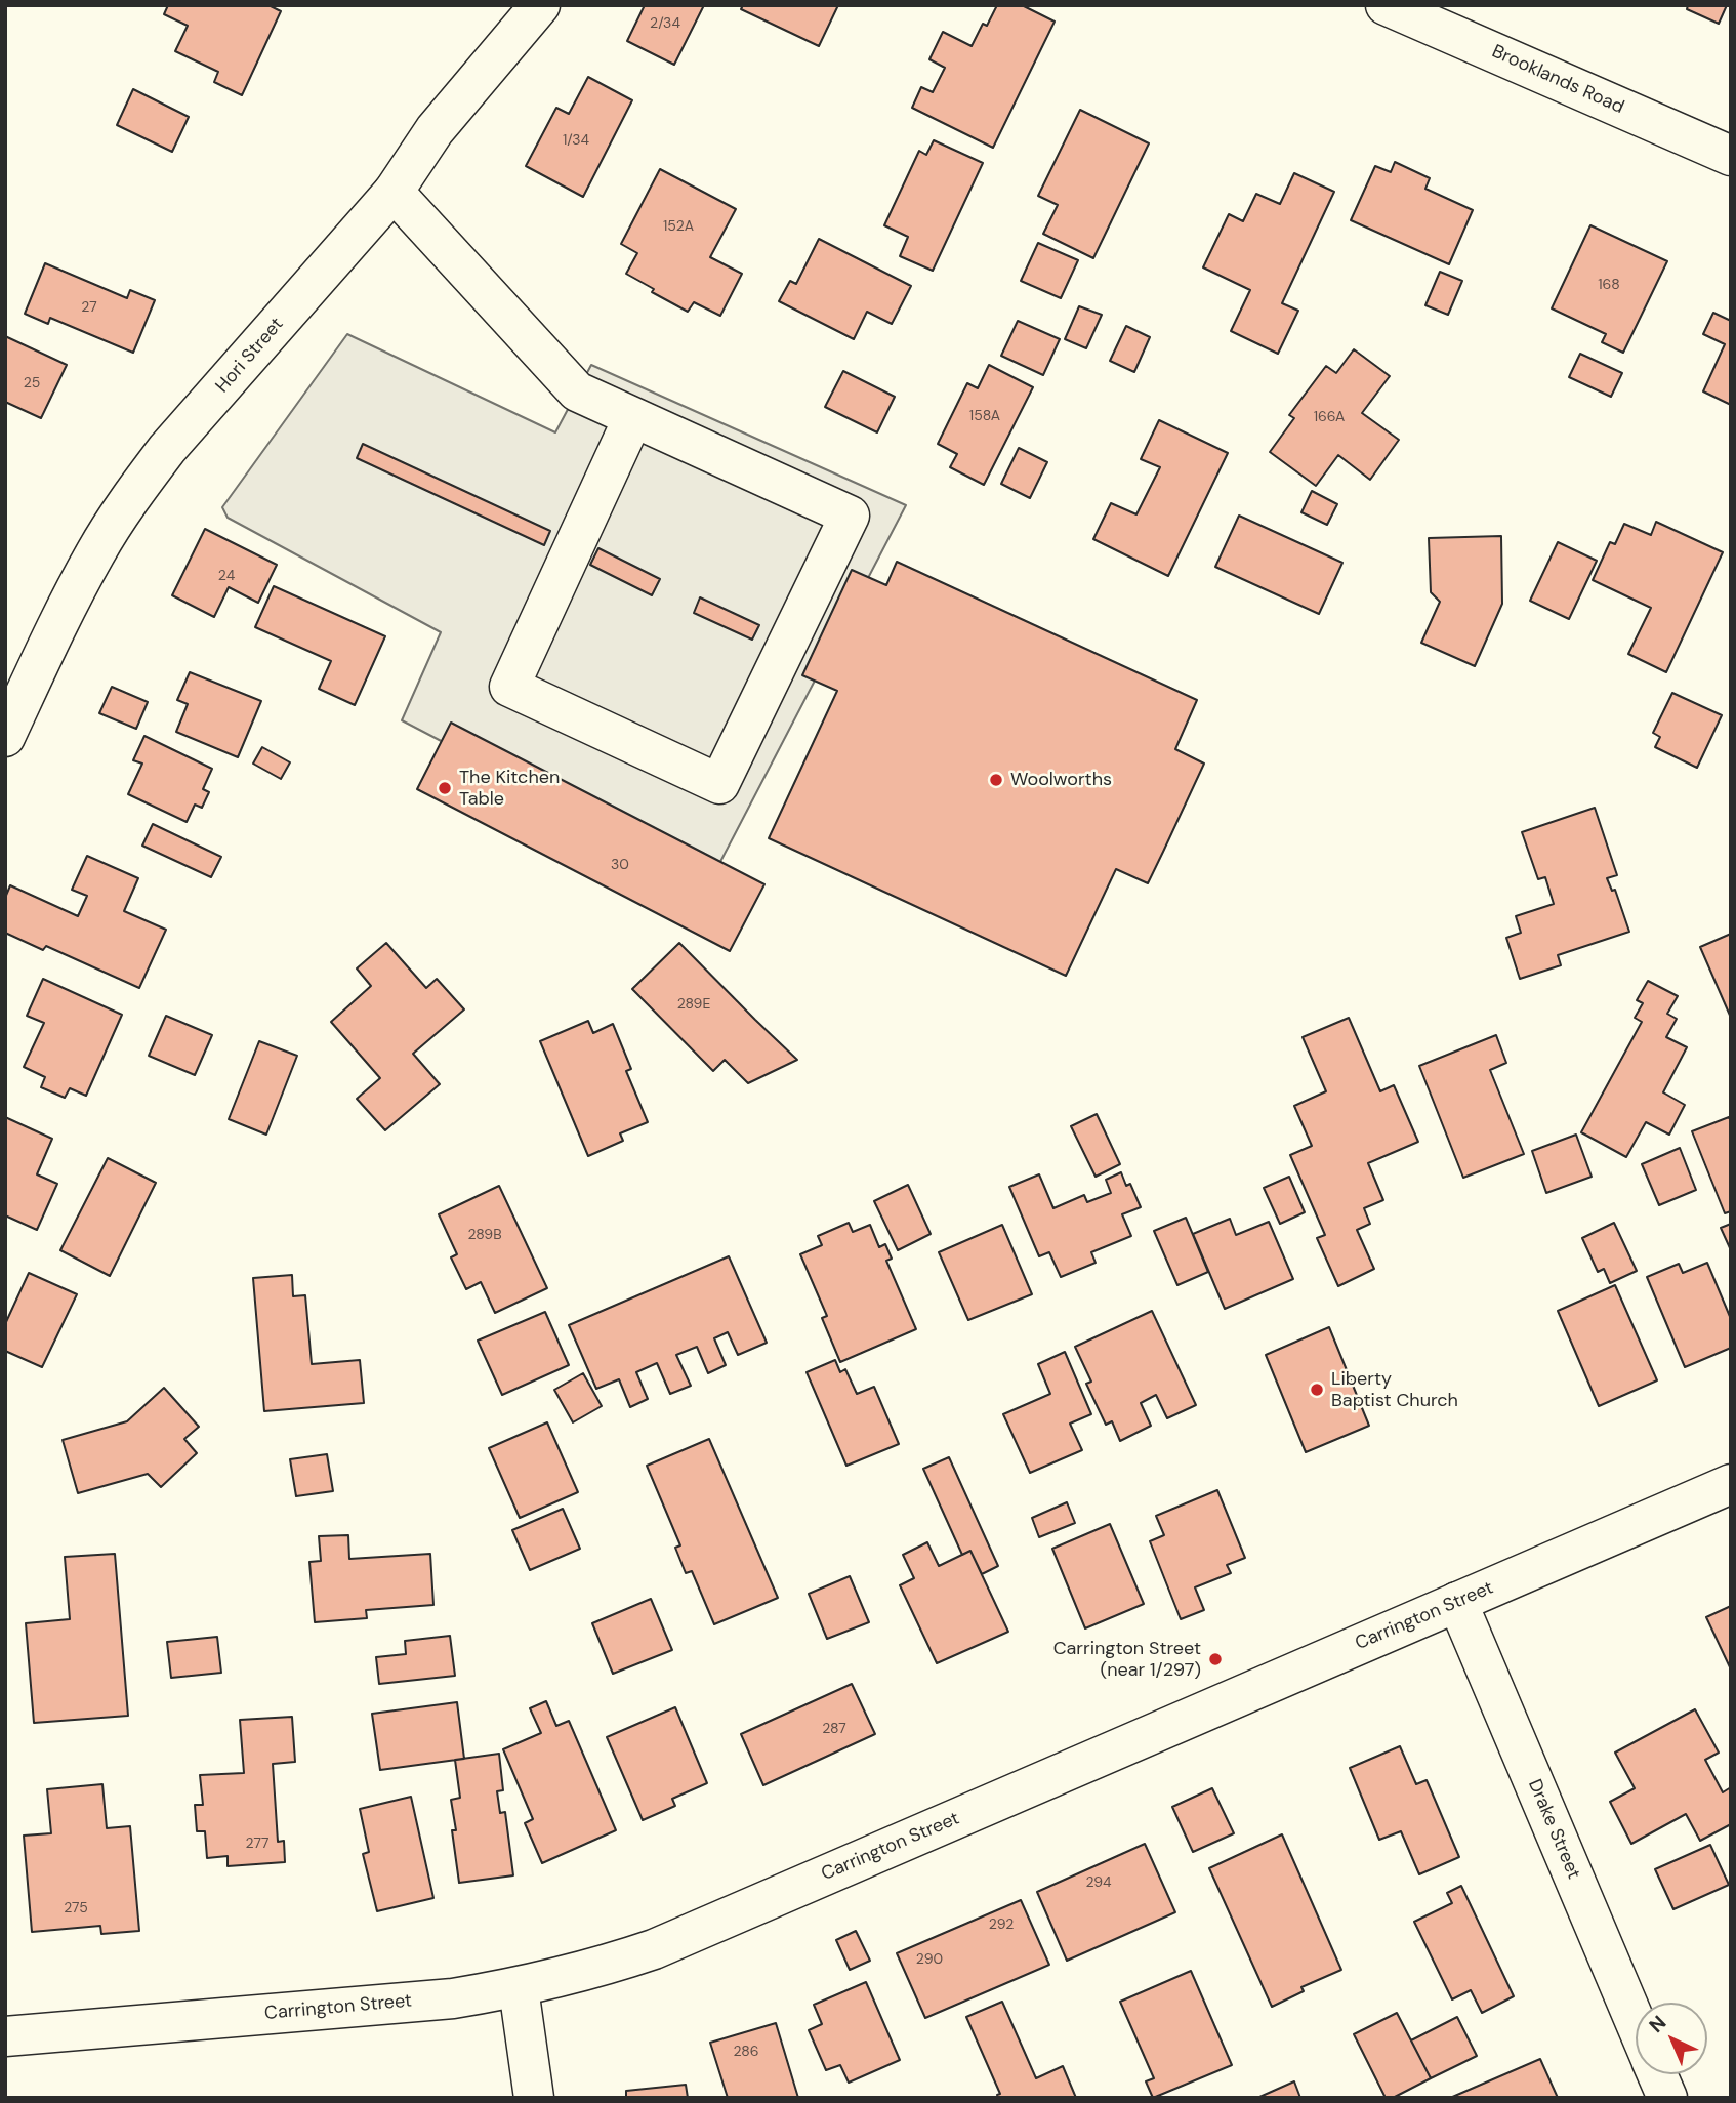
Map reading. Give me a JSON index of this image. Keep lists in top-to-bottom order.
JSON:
{
  "streets": {
    "main road": [
      "Brooklands Road",
      "Hori Street",
      "Carrington Street",
      "Drake Street"
    ]
  },
  "crossings": [
    ["Carrington Street", "Drake Street"]
  ],
  "places": [
    "Woolworths",
    "The Kitchen Table",
    "Liberty Baptist Church",
    "Carrington Street (near 1/297)"
  ],
  "house_numbers": [
    "2/34",
    "1/34",
    "152A",
    "168",
    "27",
    "25",
    "158A",
    "166A",
    "24",
    "30",
    "289E",
    "289B",
    "287",
    "277",
    "294",
    "275",
    "292",
    "290",
    "286"
  ],
  "north": "top left"
}
